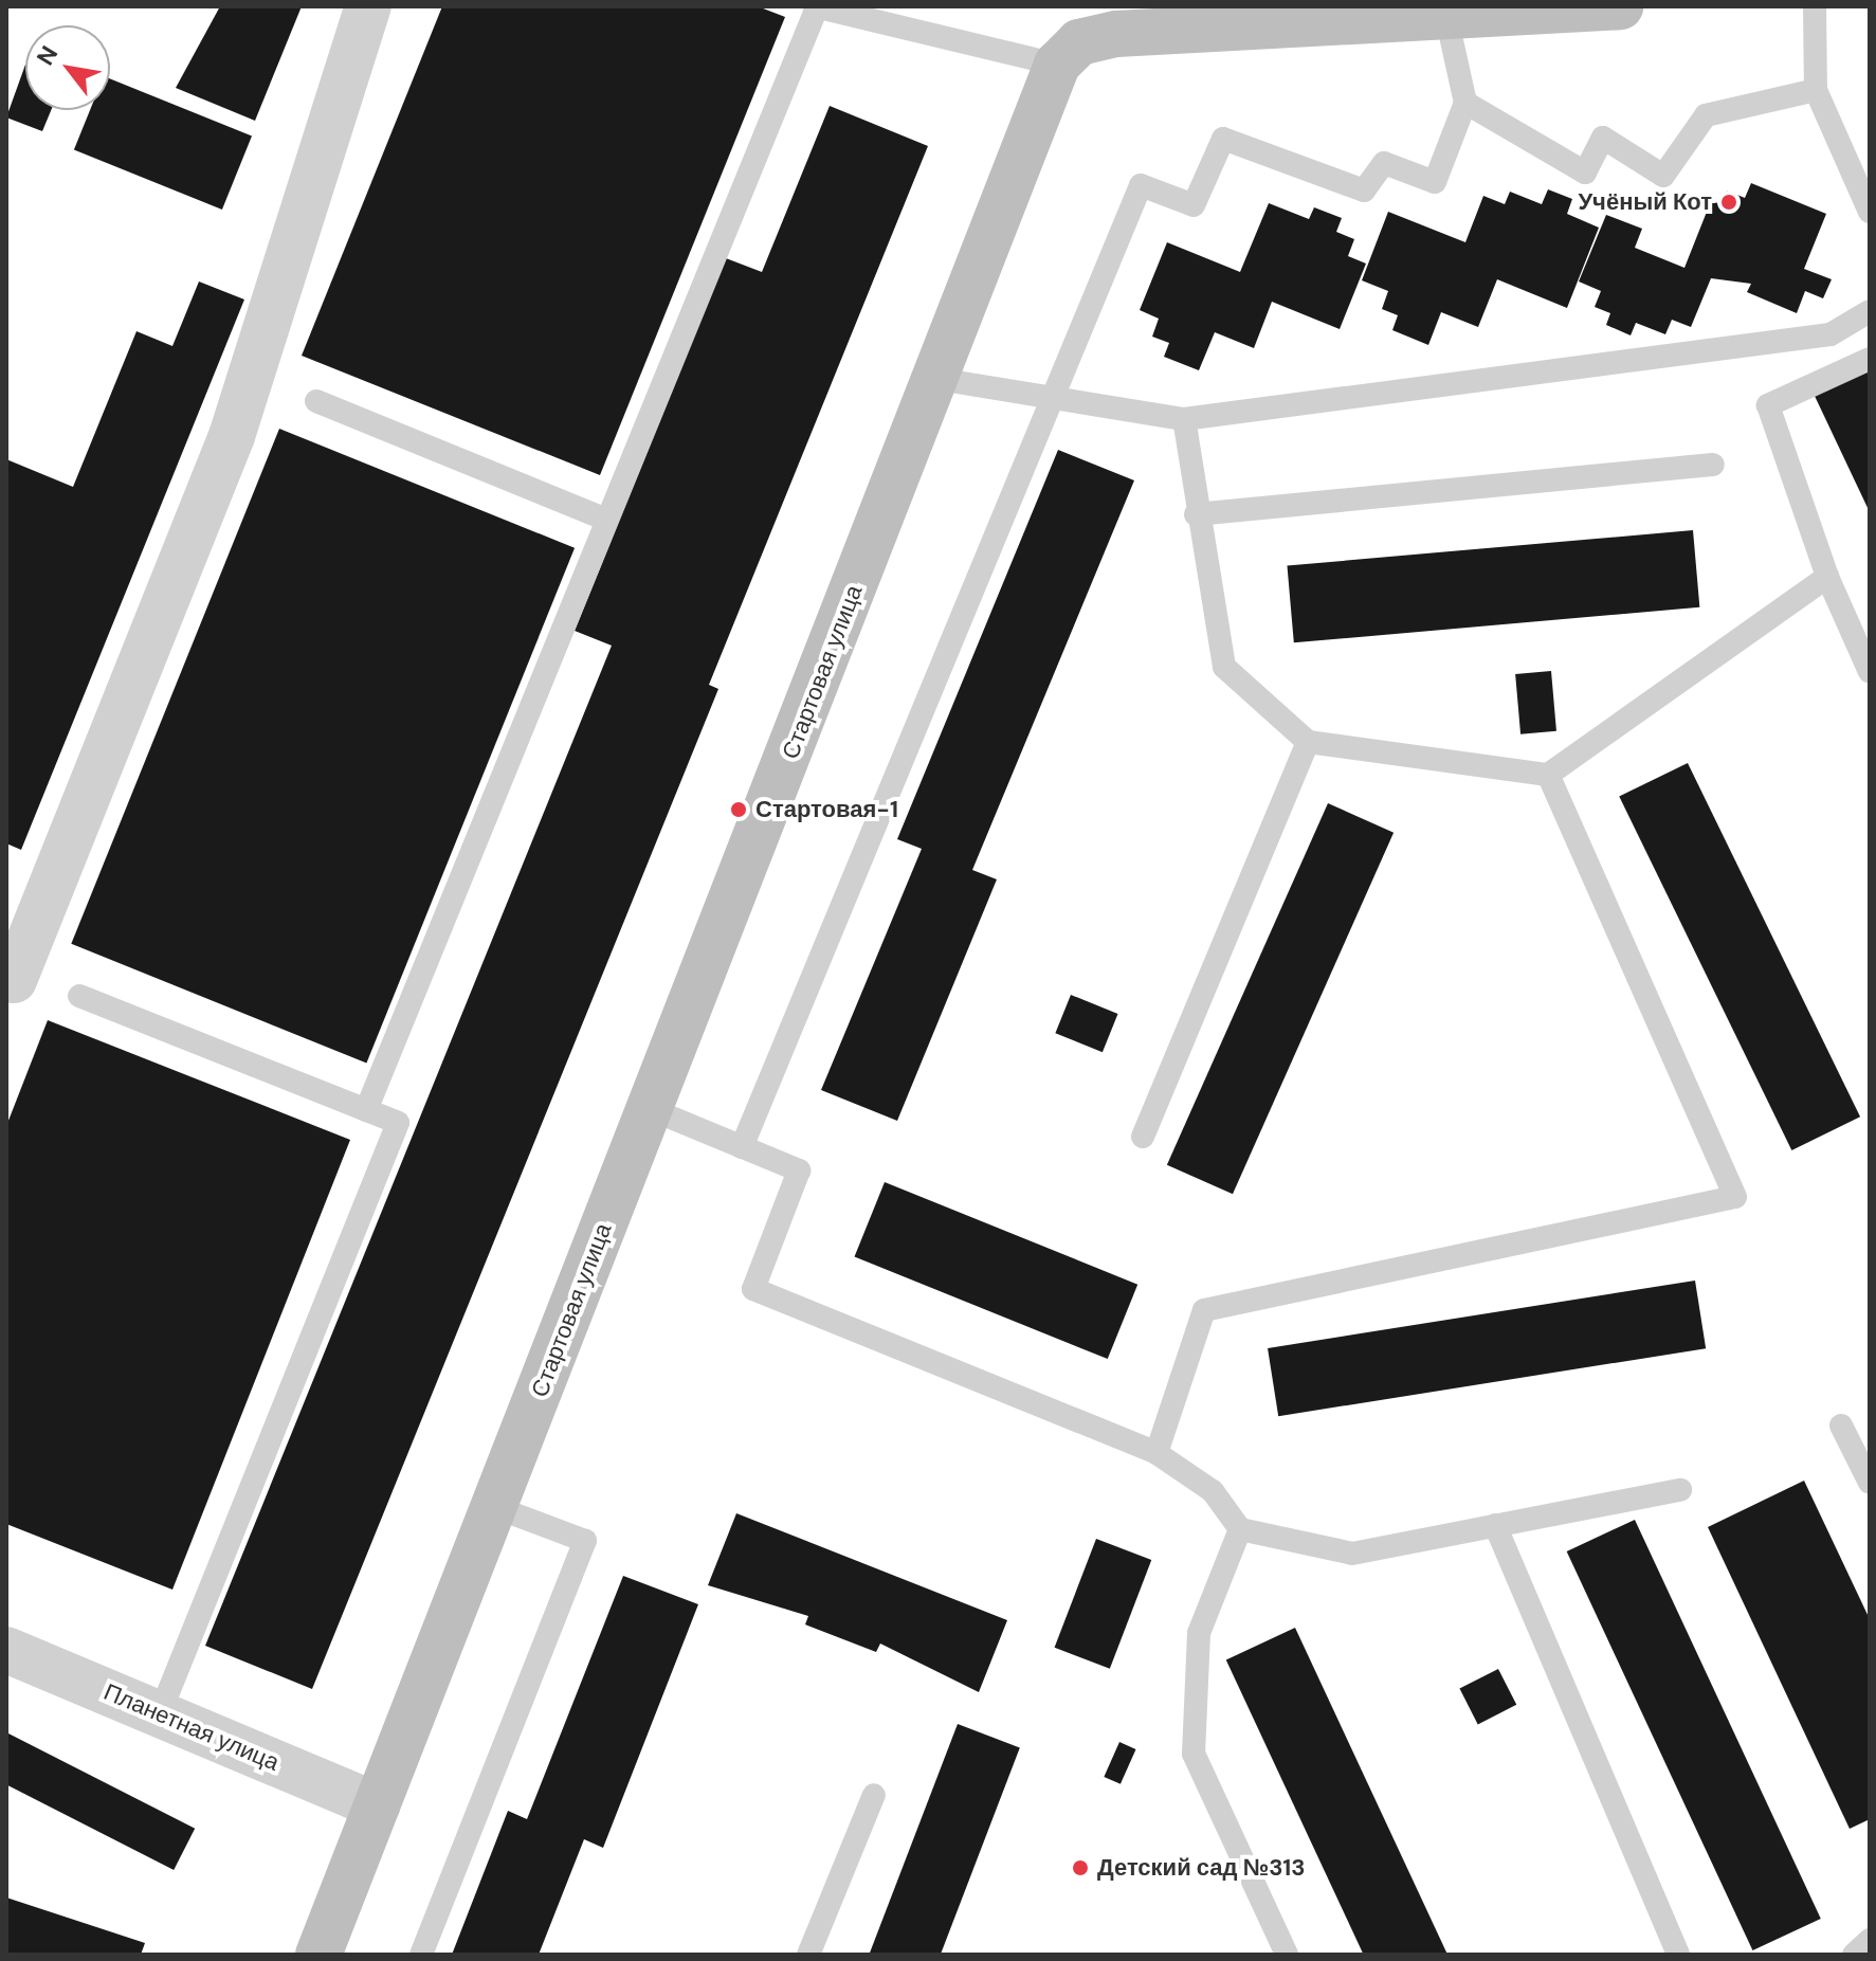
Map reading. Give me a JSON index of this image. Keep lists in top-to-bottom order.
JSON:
{
  "streets": {
    "street": ["Стартовая улица", "Планетная улица"]
  },
  "crossings": [
    ["Стартовая улица", "Планетная улица"]
  ],
  "places": ["Учёный Кот", "Стартовая-1", "Детский сад №313"],
  "north": "top left"
}
